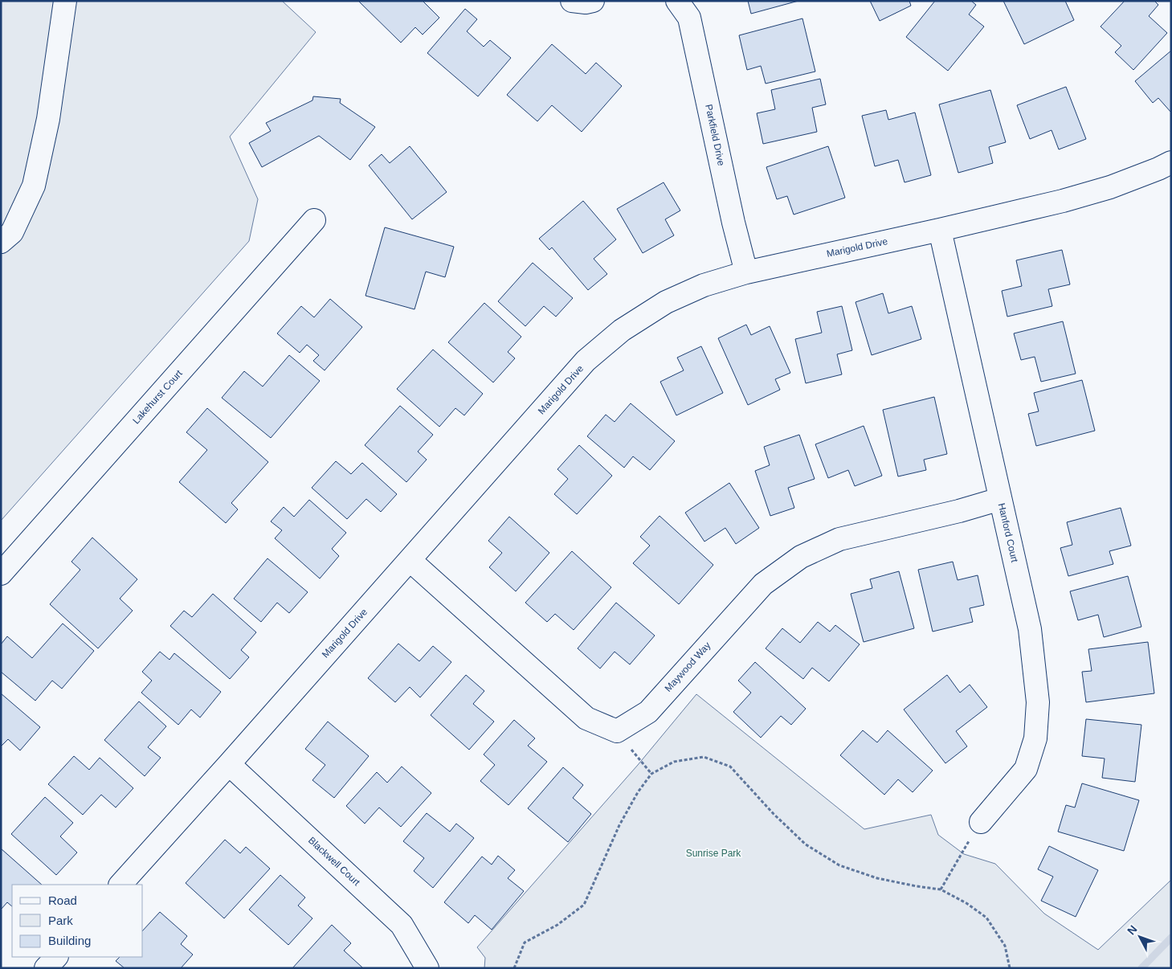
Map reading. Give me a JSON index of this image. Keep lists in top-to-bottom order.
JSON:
{
  "streets": {
    "street": [
      "Parkfield Drive",
      "Marigold Drive",
      "Lakehurst Court",
      "Hanford Court",
      "Maywood Way",
      "Blackwell Court"
    ]
  },
  "crossings": [
    ["Parkfield Drive", "Marigold Drive"],
    ["Marigold Drive", "Hanford Court"],
    ["Marigold Drive", "Blackwell Court"],
    ["Hanford Court", "Maywood Way"]
  ],
  "parks": ["Sunrise Park"],
  "legend": ["Road", "Park", "Building"],
  "north": "top left"
}
